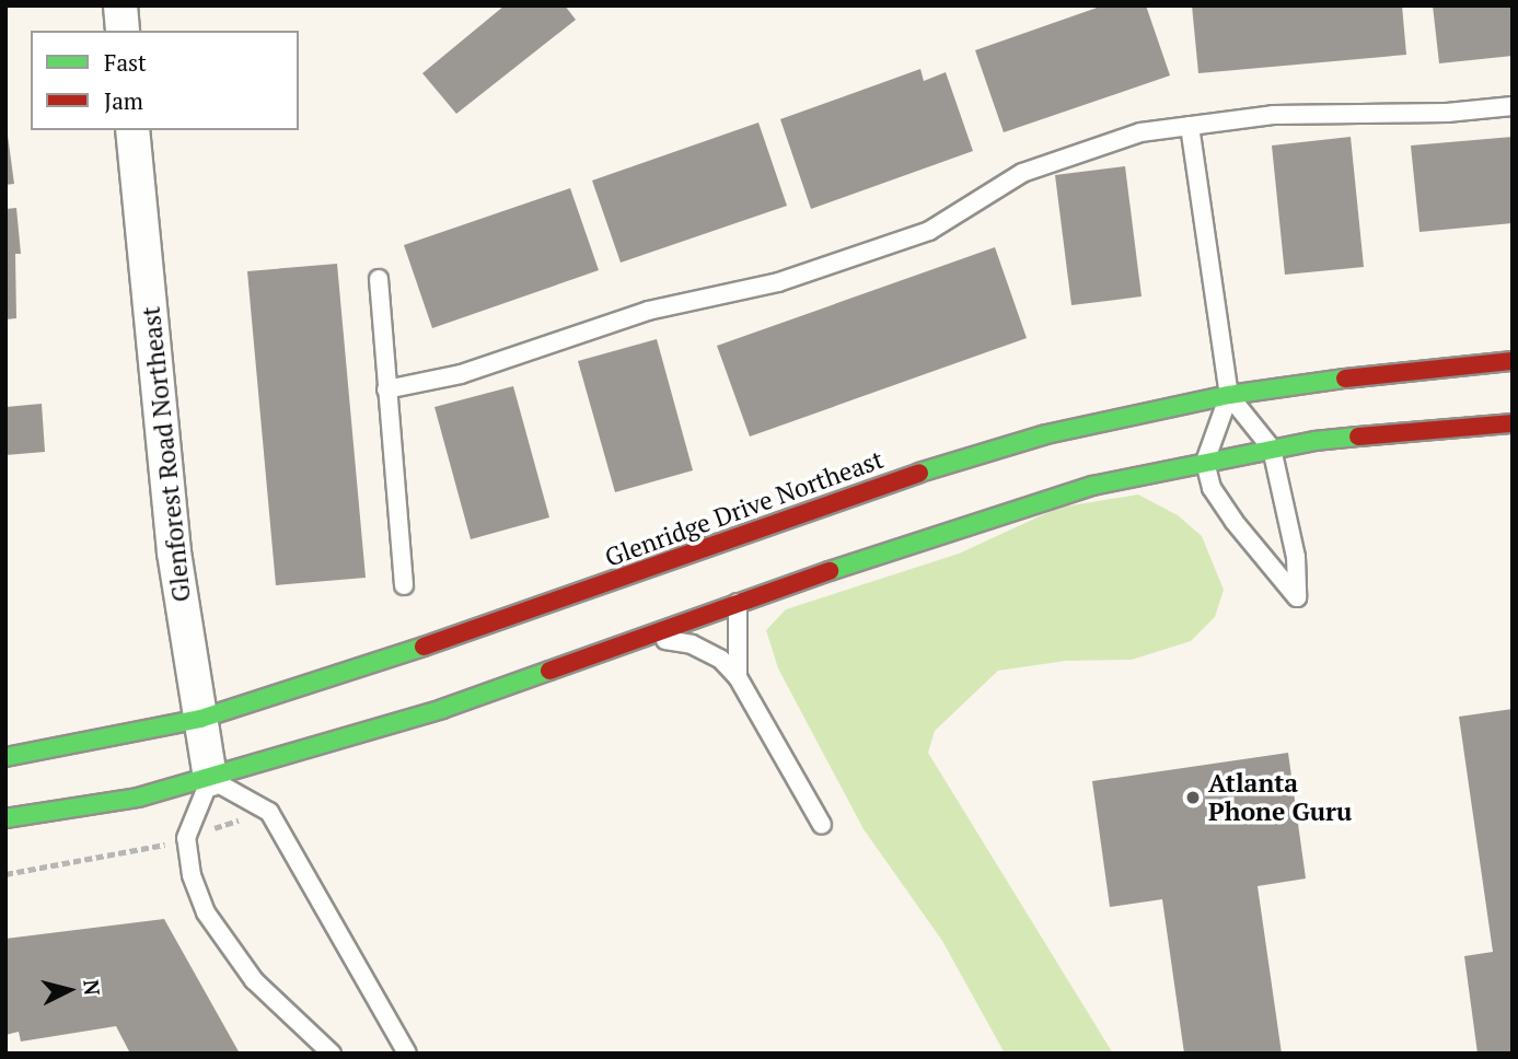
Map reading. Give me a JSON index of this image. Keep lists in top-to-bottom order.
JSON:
{
  "streets": {
    "main road": ["Glenridge Drive Northeast"],
    "street": ["Glenforest Road Northeast"]
  },
  "crossings": [
    ["Glenforest Road Northeast", "Glenridge Drive Northeast"]
  ],
  "places": ["Atlanta Phone Guru"],
  "legend": ["Fast", "Jam"],
  "north": "right"
}
